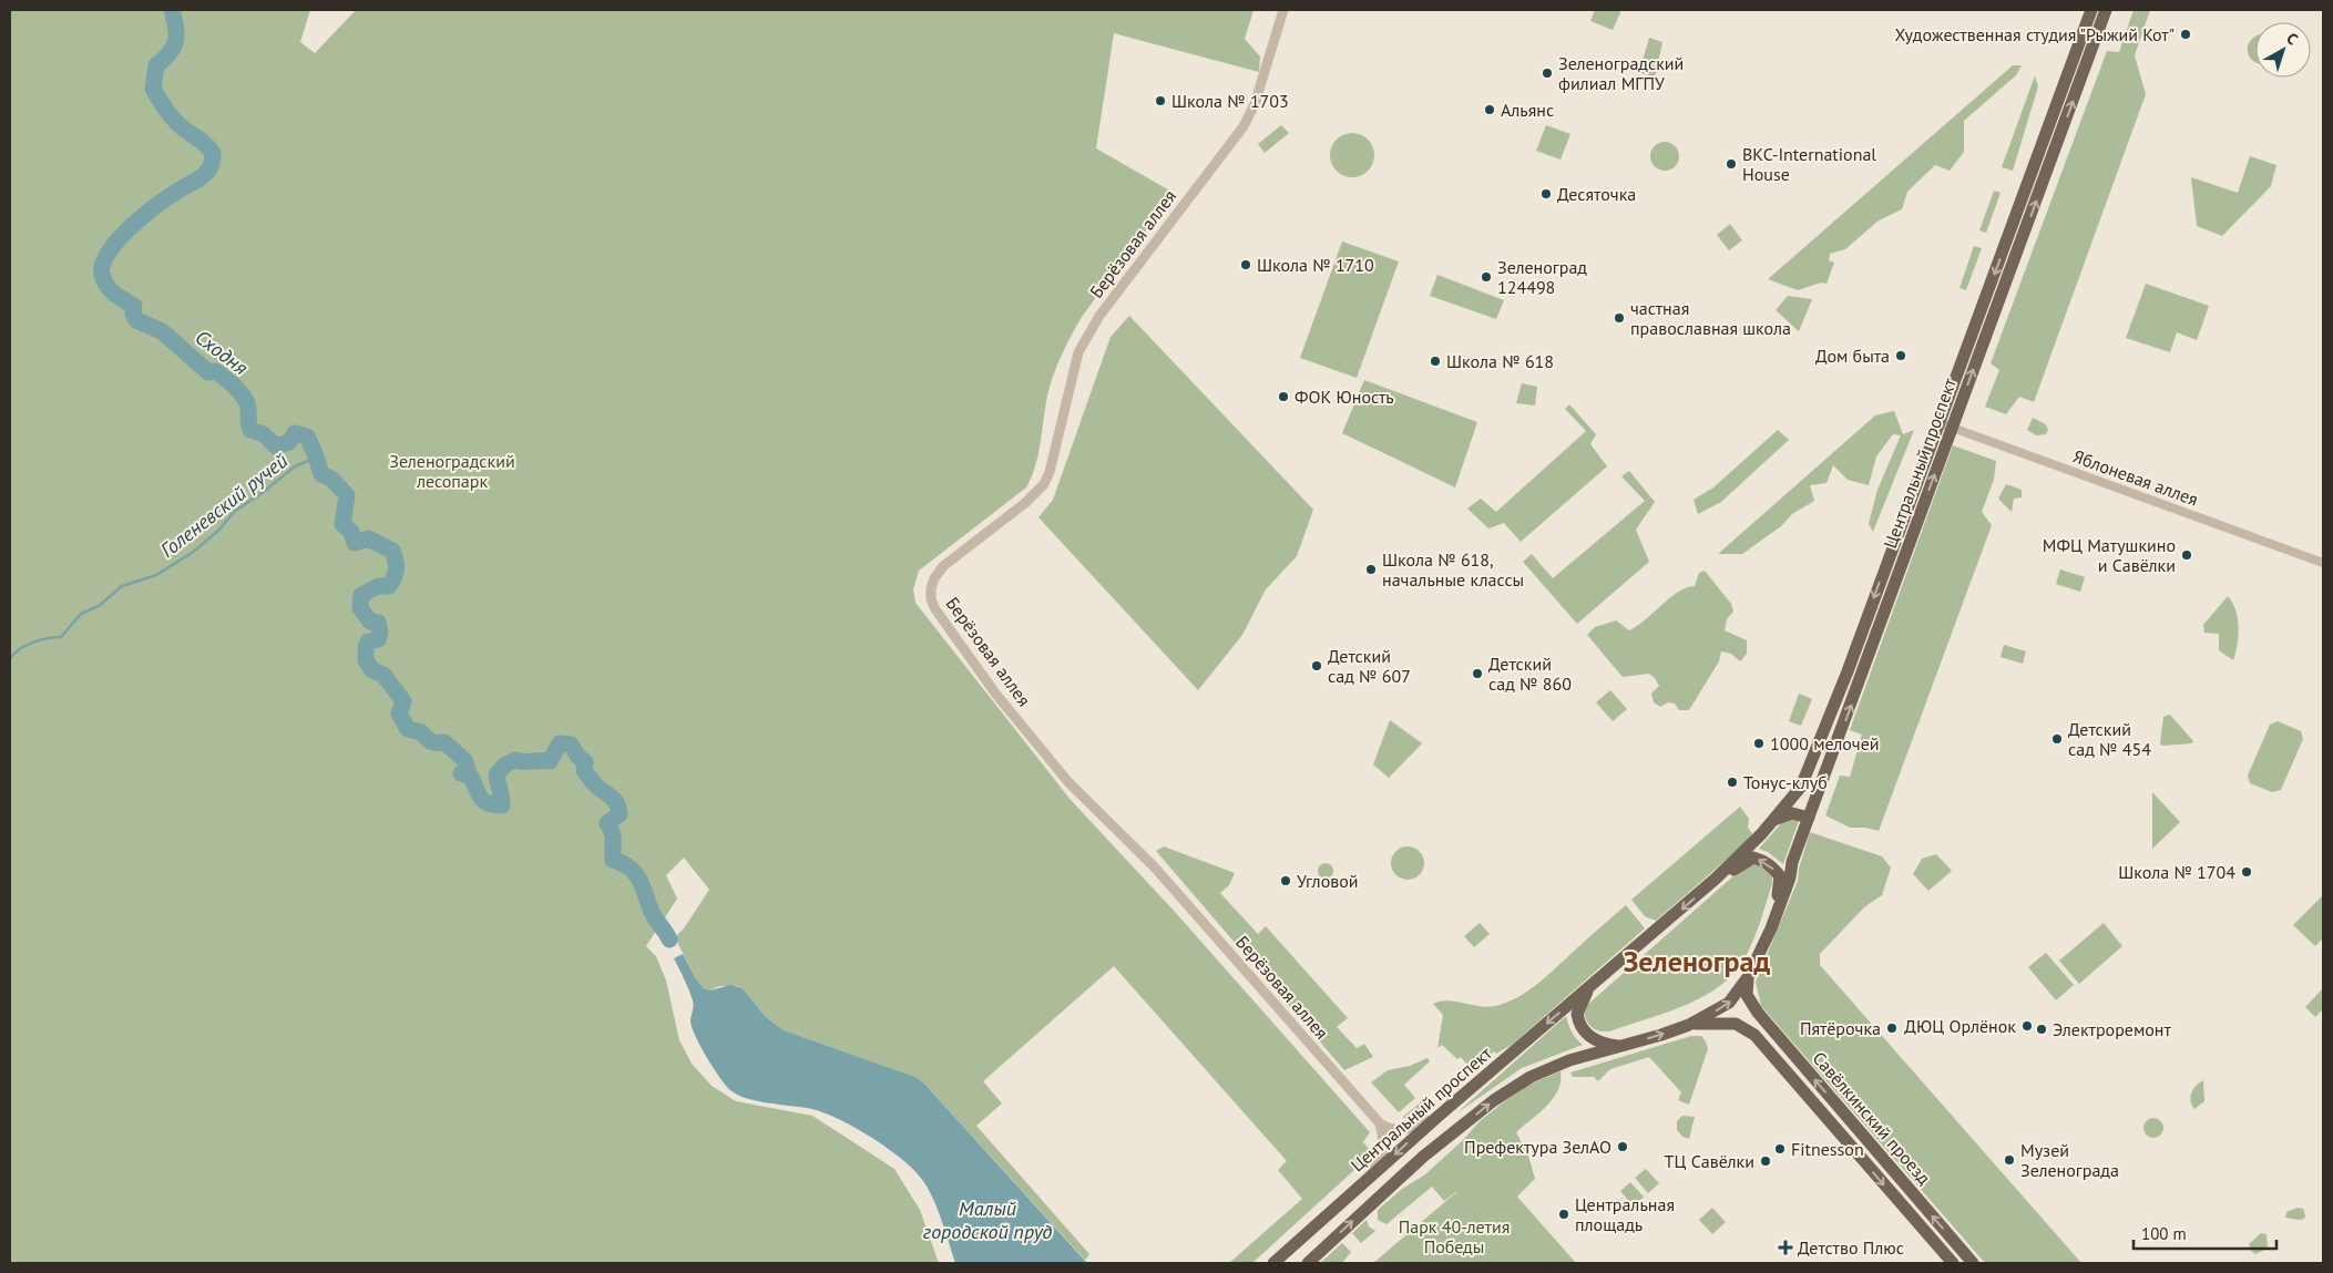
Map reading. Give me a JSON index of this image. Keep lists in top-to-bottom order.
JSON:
{
  "streets": {
    "main road": ["Центральный проспект", "Савёлкинский проезд"],
    "street": ["Берёзовая аллея", "Яблоневая аллея"]
  },
  "crossings": [
    ["Центральный проспект", "Яблоневая аллея"],
    ["Центральный проспект", "Савёлкинский проезд"]
  ],
  "districts": ["Зеленоград"],
  "water": ["Сходня", "Голеневский ручей", "Малый городской пруд"],
  "parks": ["Зеленоградский лесопарк", "Парк 40-летия Победы"],
  "places": {
    "other": [
      "Художественная студия \"Рыжий Кот\"",
      "Зеленоградский филиал МГПУ",
      "Школа № 1703",
      "Альянс",
      "ВКС-International House",
      "Десяточка",
      "Школа № 1710",
      "Зеленоград 124498",
      "частная православная школа",
      "Дом быта",
      "Школа № 618",
      "ФОК Юность",
      "МФЦ Матушкино и Савёлки",
      "Школа № 618, начальные классы",
      "Детский сад № 607",
      "Детский сад № 860",
      "Детский сад № 454",
      "1000 мелочей",
      "Тонус-клуб",
      "Школа № 1704",
      "Угловой",
      "ДЮЦ Орлёнок",
      "Пятёрочка",
      "Электроремонт",
      "Префектура ЗелАО",
      "Fitnesson",
      "Музей Зеленограда",
      "ТЦ Савёлки",
      "Центральная площадь"
    ],
    "health": ["Детство Плюс"]
  },
  "scale_bar": "100 m",
  "north": "top right"
}
